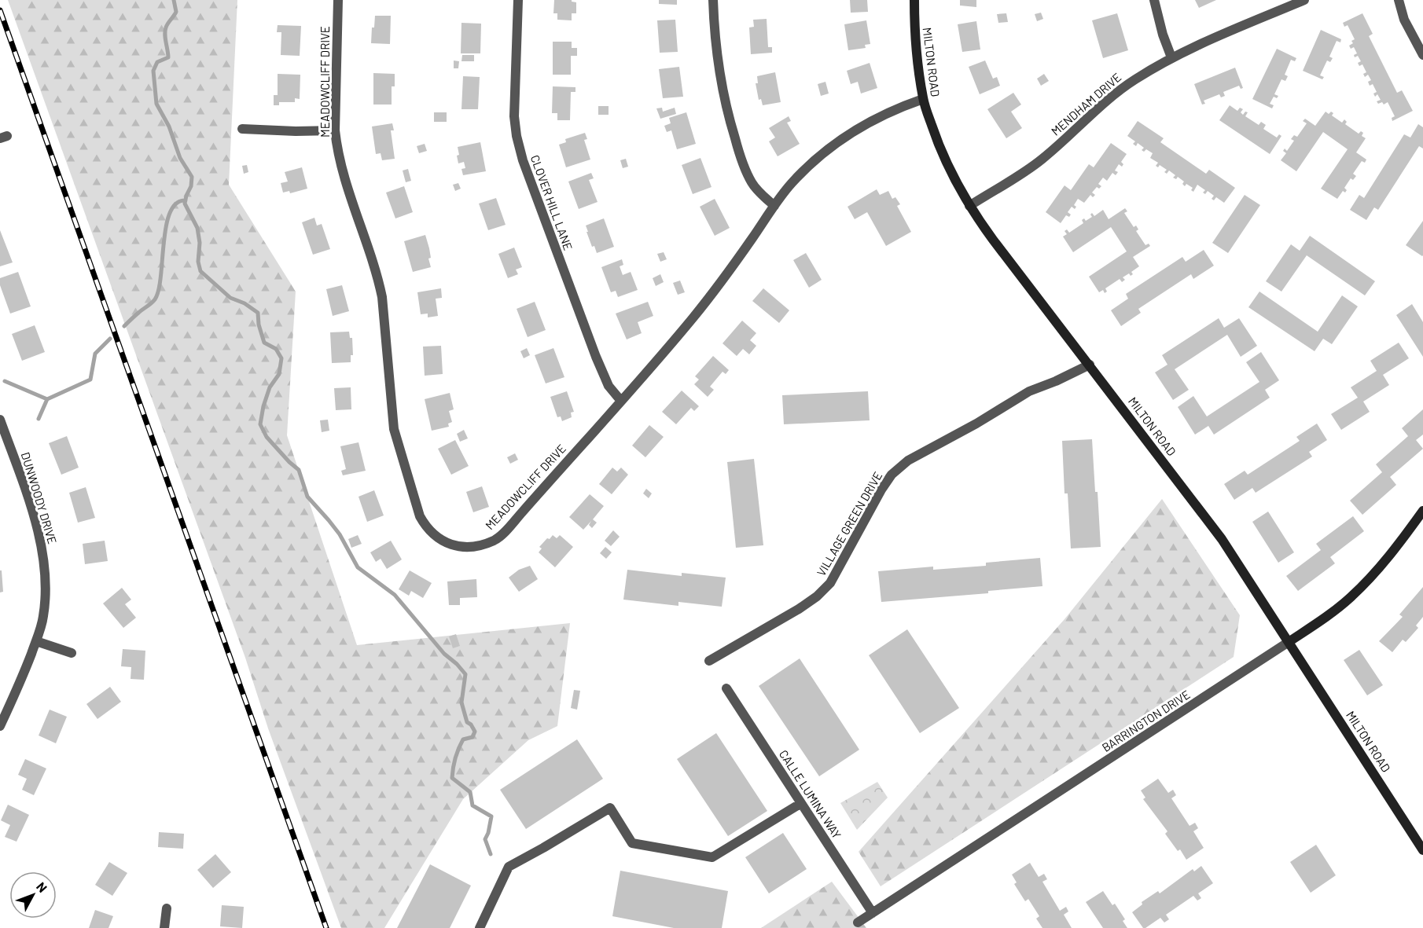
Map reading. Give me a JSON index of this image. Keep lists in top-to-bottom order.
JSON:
{
  "streets": {
    "street": [
      "MILTON ROAD",
      "MEADOWCLIFF DRIVE",
      "MENDHAM DRIVE",
      "CLOVER HILL LANE",
      "DUNWOODY DRIVE",
      "VILLAGE GREEN DRIVE",
      "BARRINGTON DRIVE",
      "CALLE LUMINA WAY"
    ]
  },
  "crossings": [
    ["MILTON ROAD", "MEADOWCLIFF DRIVE"],
    ["MILTON ROAD", "MENDHAM DRIVE"],
    ["MILTON ROAD", "VILLAGE GREEN DRIVE"],
    ["MILTON ROAD", "BARRINGTON DRIVE"],
    ["MEADOWCLIFF DRIVE", "CLOVER HILL LANE"],
    ["BARRINGTON DRIVE", "CALLE LUMINA WAY"]
  ],
  "north": "top right"
}
